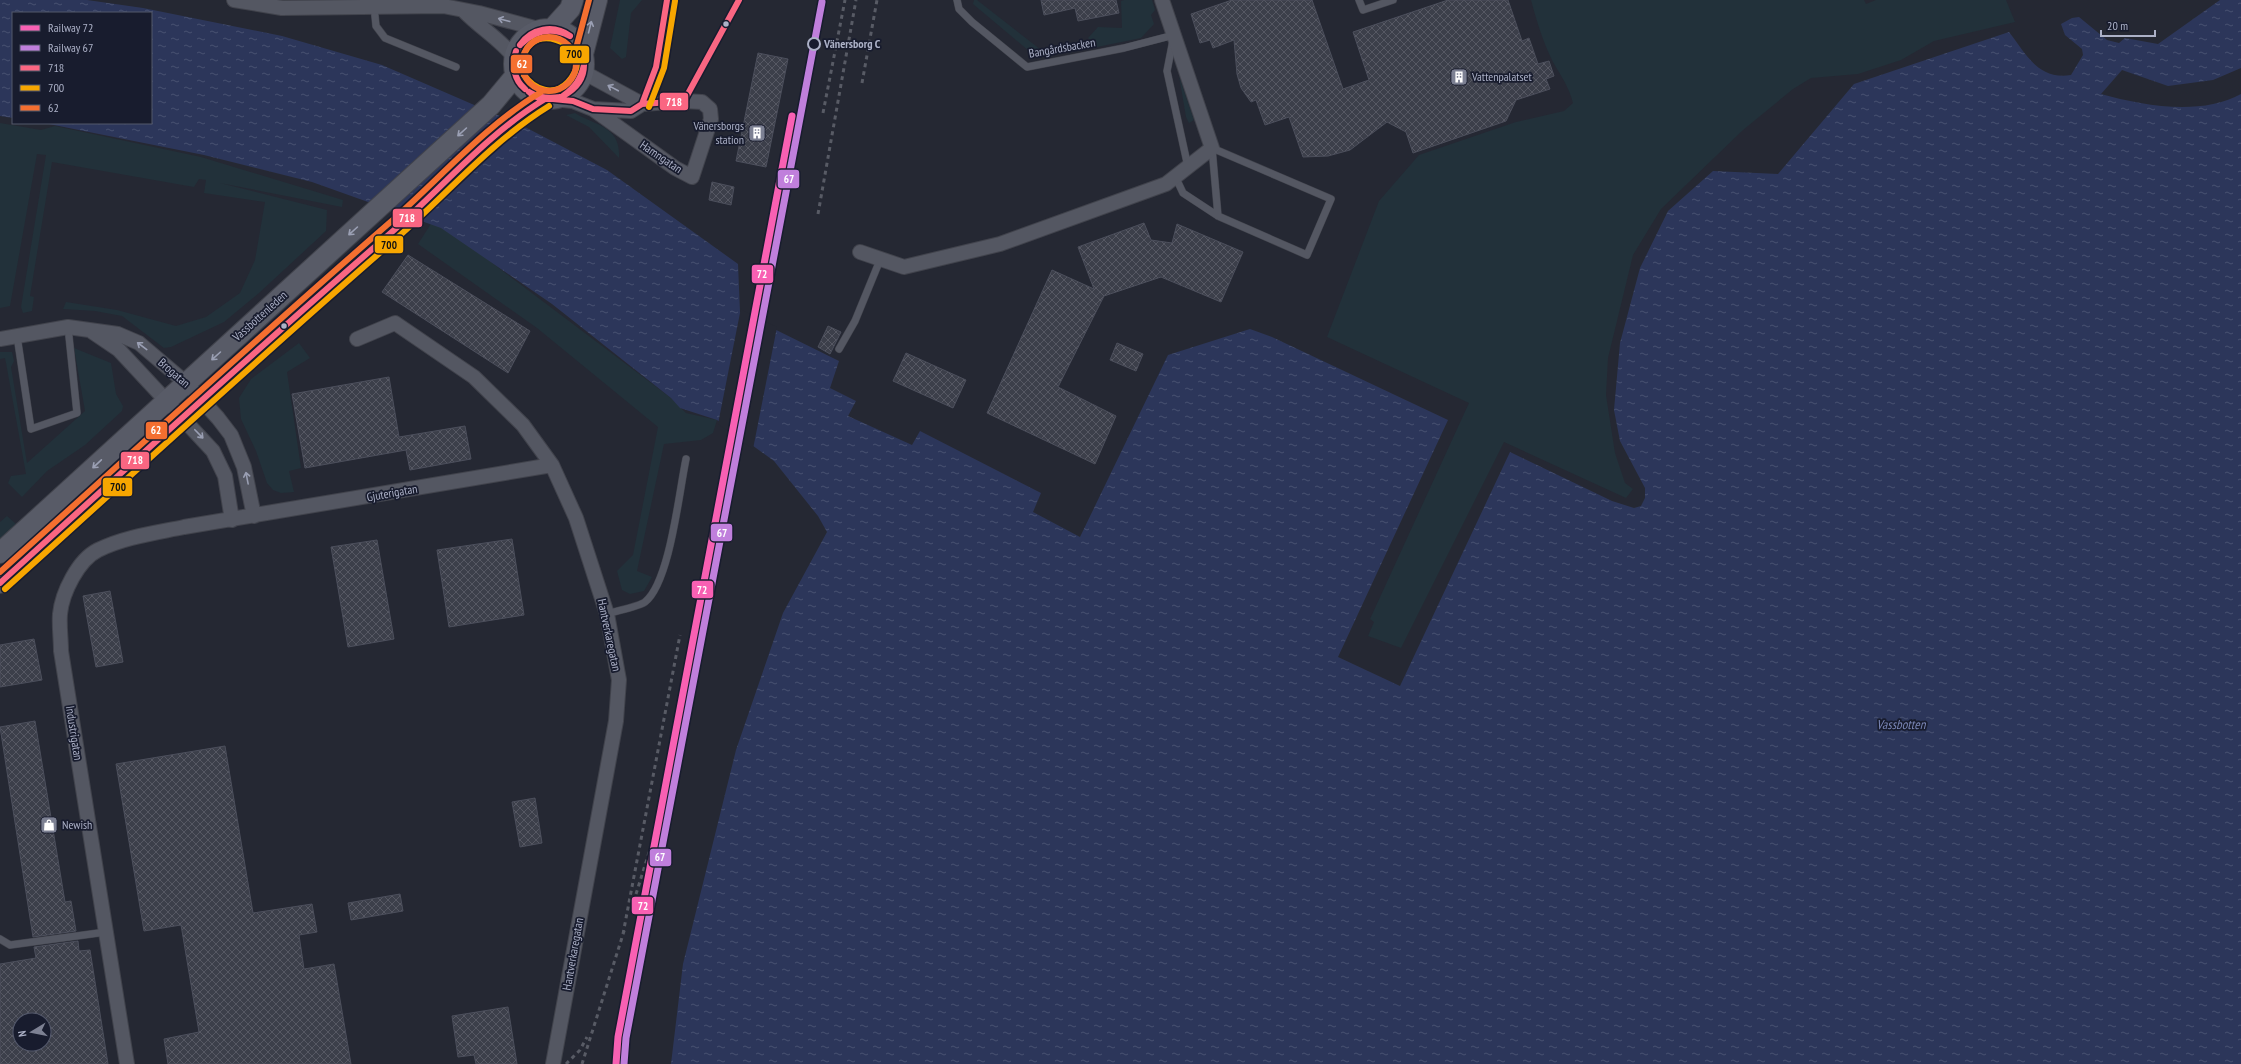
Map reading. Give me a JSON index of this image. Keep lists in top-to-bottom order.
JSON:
{
  "streets": {
    "main road": ["Vassbottenleden"],
    "street": [
      "Hamngatan",
      "Brogatan",
      "Gjuterigatan",
      "Hantverkaregatan",
      "Industrigatan"
    ],
    "lane": ["Bangårdsbacken"]
  },
  "crossings": [
    ["Hamngatan", "Vassbottenleden"],
    ["Vassbottenleden", "Brogatan"],
    ["Brogatan", "Gjuterigatan"],
    ["Brogatan", "Industrigatan"],
    ["Gjuterigatan", "Hantverkaregatan"],
    ["Gjuterigatan", "Industrigatan"]
  ],
  "water": ["Vassbotten"],
  "places": {
    "other": ["Vänersborg C"],
    "building": ["Vattenpalatset", "Vänersborgs station"],
    "shop": ["Newish"]
  },
  "lines": [
    "transit line 718",
    "transit line 62",
    "transit line 700",
    "rail line 67",
    "rail line 72"
  ],
  "legend": [
    "Railway 72",
    "Railway 67",
    "718",
    "700",
    "62"
  ],
  "scale_bar": "20 m",
  "north": "left"
}
